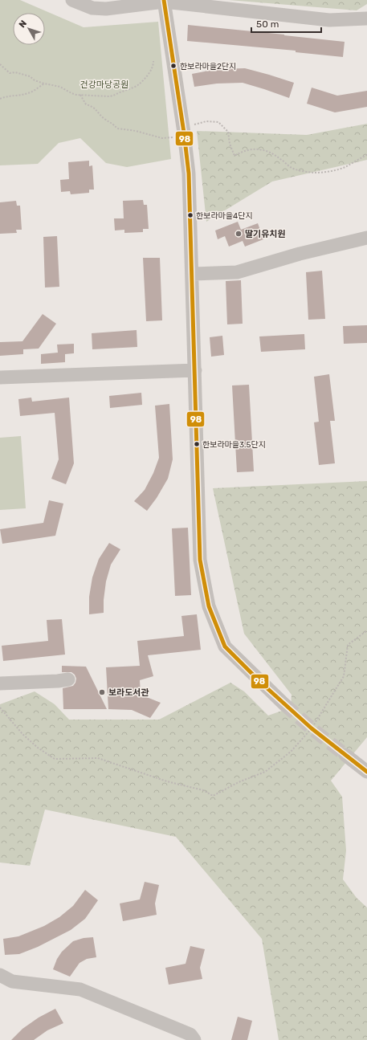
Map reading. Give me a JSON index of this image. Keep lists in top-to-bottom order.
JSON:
{
  "parks": ["건강마당공원"],
  "places": [
    "한보라마을2단지",
    "한보라마을4단지",
    "딸기유치원",
    "한보라마을3.5단지",
    "보라도서관"
  ],
  "lines": ["transit line 98"],
  "scale_bar": "50 m",
  "north": "top left"
}
